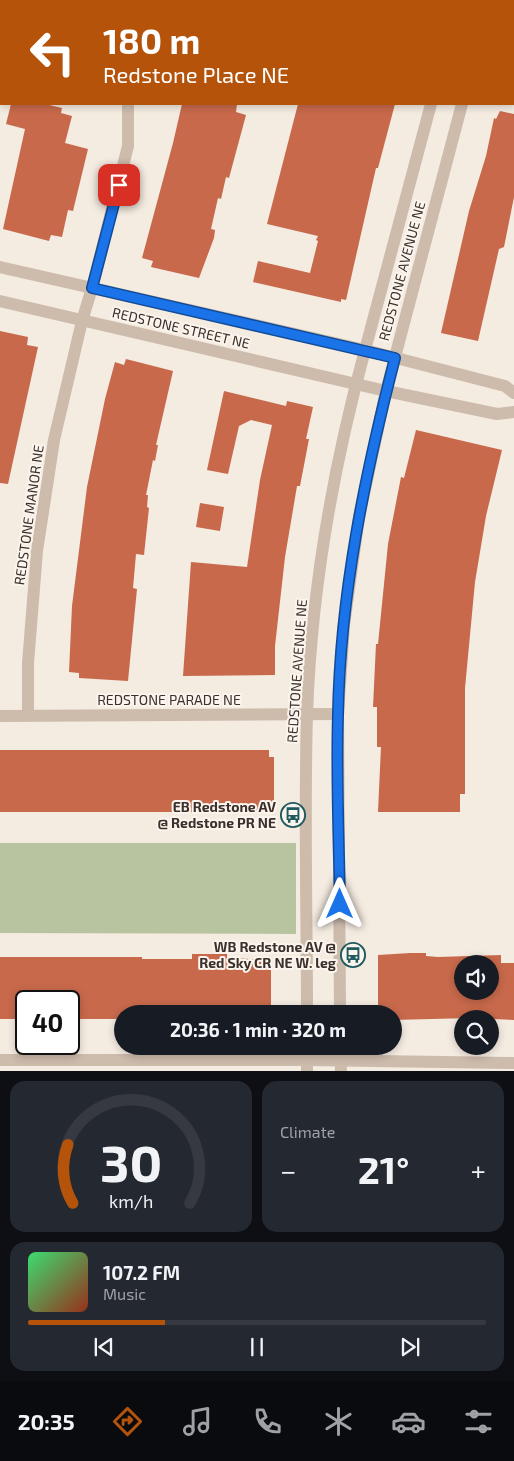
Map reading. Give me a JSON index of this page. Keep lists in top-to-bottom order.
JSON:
{
  "streets": {
    "street": [
      "REDSTONE AVENUE NE",
      "REDSTONE STREET NE",
      "REDSTONE MANOR NE",
      "REDSTONE PARADE NE"
    ]
  },
  "crossings": [
    ["REDSTONE AVENUE NE", "REDSTONE STREET NE"],
    ["REDSTONE AVENUE NE", "REDSTONE PARADE NE"],
    ["REDSTONE STREET NE", "REDSTONE MANOR NE"],
    ["REDSTONE MANOR NE", "REDSTONE PARADE NE"]
  ],
  "places": {
    "bus stop": ["EB Redstone AV @ Redstone PR NE", "WB Redstone AV @ Red Sky CR NE W. leg"]
  },
  "page": {
    "turn": ["180 m", "Redstone Place NE"],
    "limit": "40",
    "trip": "20:36 · 1 min · 320 m",
    "tile": "Climate",
    "heat": ["−", "21°", "+"],
    "song": ["107.2 FM", "Music"],
    "tabs": "20:35",
    "gauge": ["30", "km/h"]
  }
}
